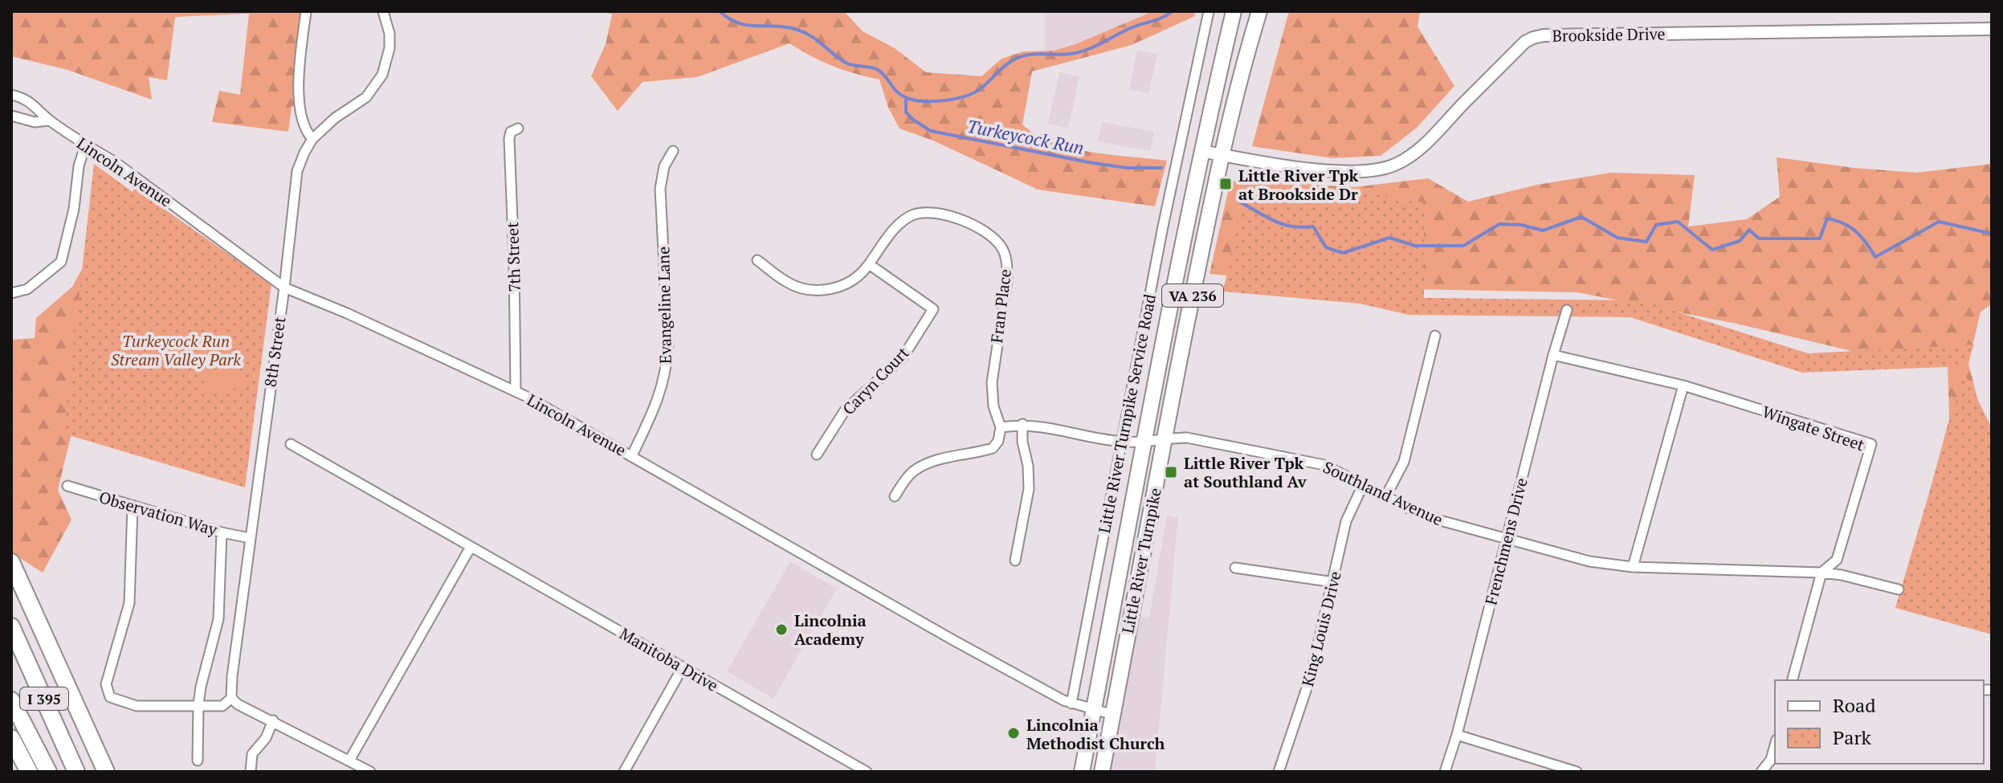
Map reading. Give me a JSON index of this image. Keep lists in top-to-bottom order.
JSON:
{
  "streets": {
    "highway": ["I 395"],
    "main road": ["VA 236", "Little River Turnpike"],
    "street": [
      "Brookside Drive",
      "Lincoln Avenue",
      "7th Street",
      "Evangeline Lane",
      "Fran Place",
      "8th Street",
      "Caryn Court",
      "Little River Turnpike Service Road",
      "Wingate Street",
      "Southland Avenue",
      "Observation Way",
      "Frenchmens Drive",
      "King Louis Drive",
      "Manitoba Drive"
    ]
  },
  "crossings": [
    ["Brookside Drive", "Little River Turnpike"],
    ["Lincoln Avenue", "7th Street"],
    ["Lincoln Avenue", "Evangeline Lane"],
    ["Lincoln Avenue", "8th Street"],
    ["Lincoln Avenue", "Little River Turnpike Service Road"],
    ["Lincoln Avenue", "Little River Turnpike"],
    ["Fran Place", "Caryn Court"],
    ["Fran Place", "Southland Avenue"],
    ["8th Street", "Observation Way"],
    ["Little River Turnpike Service Road", "Southland Avenue"],
    ["Wingate Street", "Southland Avenue"],
    ["Wingate Street", "Frenchmens Drive"],
    ["Southland Avenue", "Frenchmens Drive"],
    ["Southland Avenue", "Little River Turnpike"],
    ["Southland Avenue", "King Louis Drive"]
  ],
  "water": ["Turkeycock Run"],
  "parks": ["Turkeycock Run Stream Valley Park"],
  "places": {
    "transit": ["Little River Tpk at Brookside Dr", "Little River Tpk at Southland Av"],
    "other": ["Lincolnia Academy", "Lincolnia Methodist Church"]
  },
  "legend": ["Road", "Park"]
}
